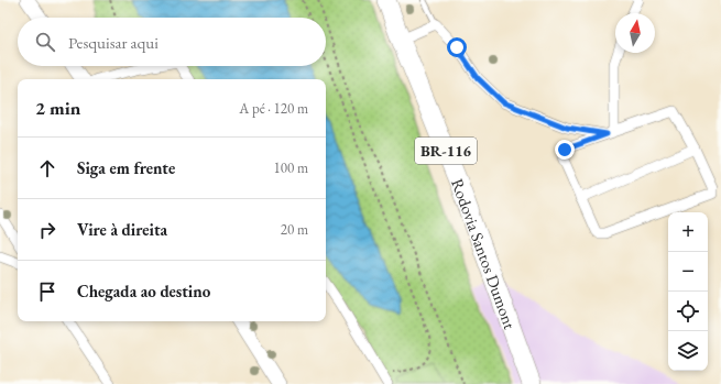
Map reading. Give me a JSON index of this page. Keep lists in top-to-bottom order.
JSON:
{
  "streets": {
    "highway": ["BR-116", "Rodovia Santos Dumont"]
  },
  "north": "top",
  "page": {
    "search": "Pesquisar aqui",
    "heading": ["2 min", "A pé · 120 m"],
    "list": [
      ["Siga em frente", "100 m"],
      ["Vire à direita", "20 m"],
      "Chegada ao destino"
    ],
    "map_buttons": ["+", "−"]
  }
}
